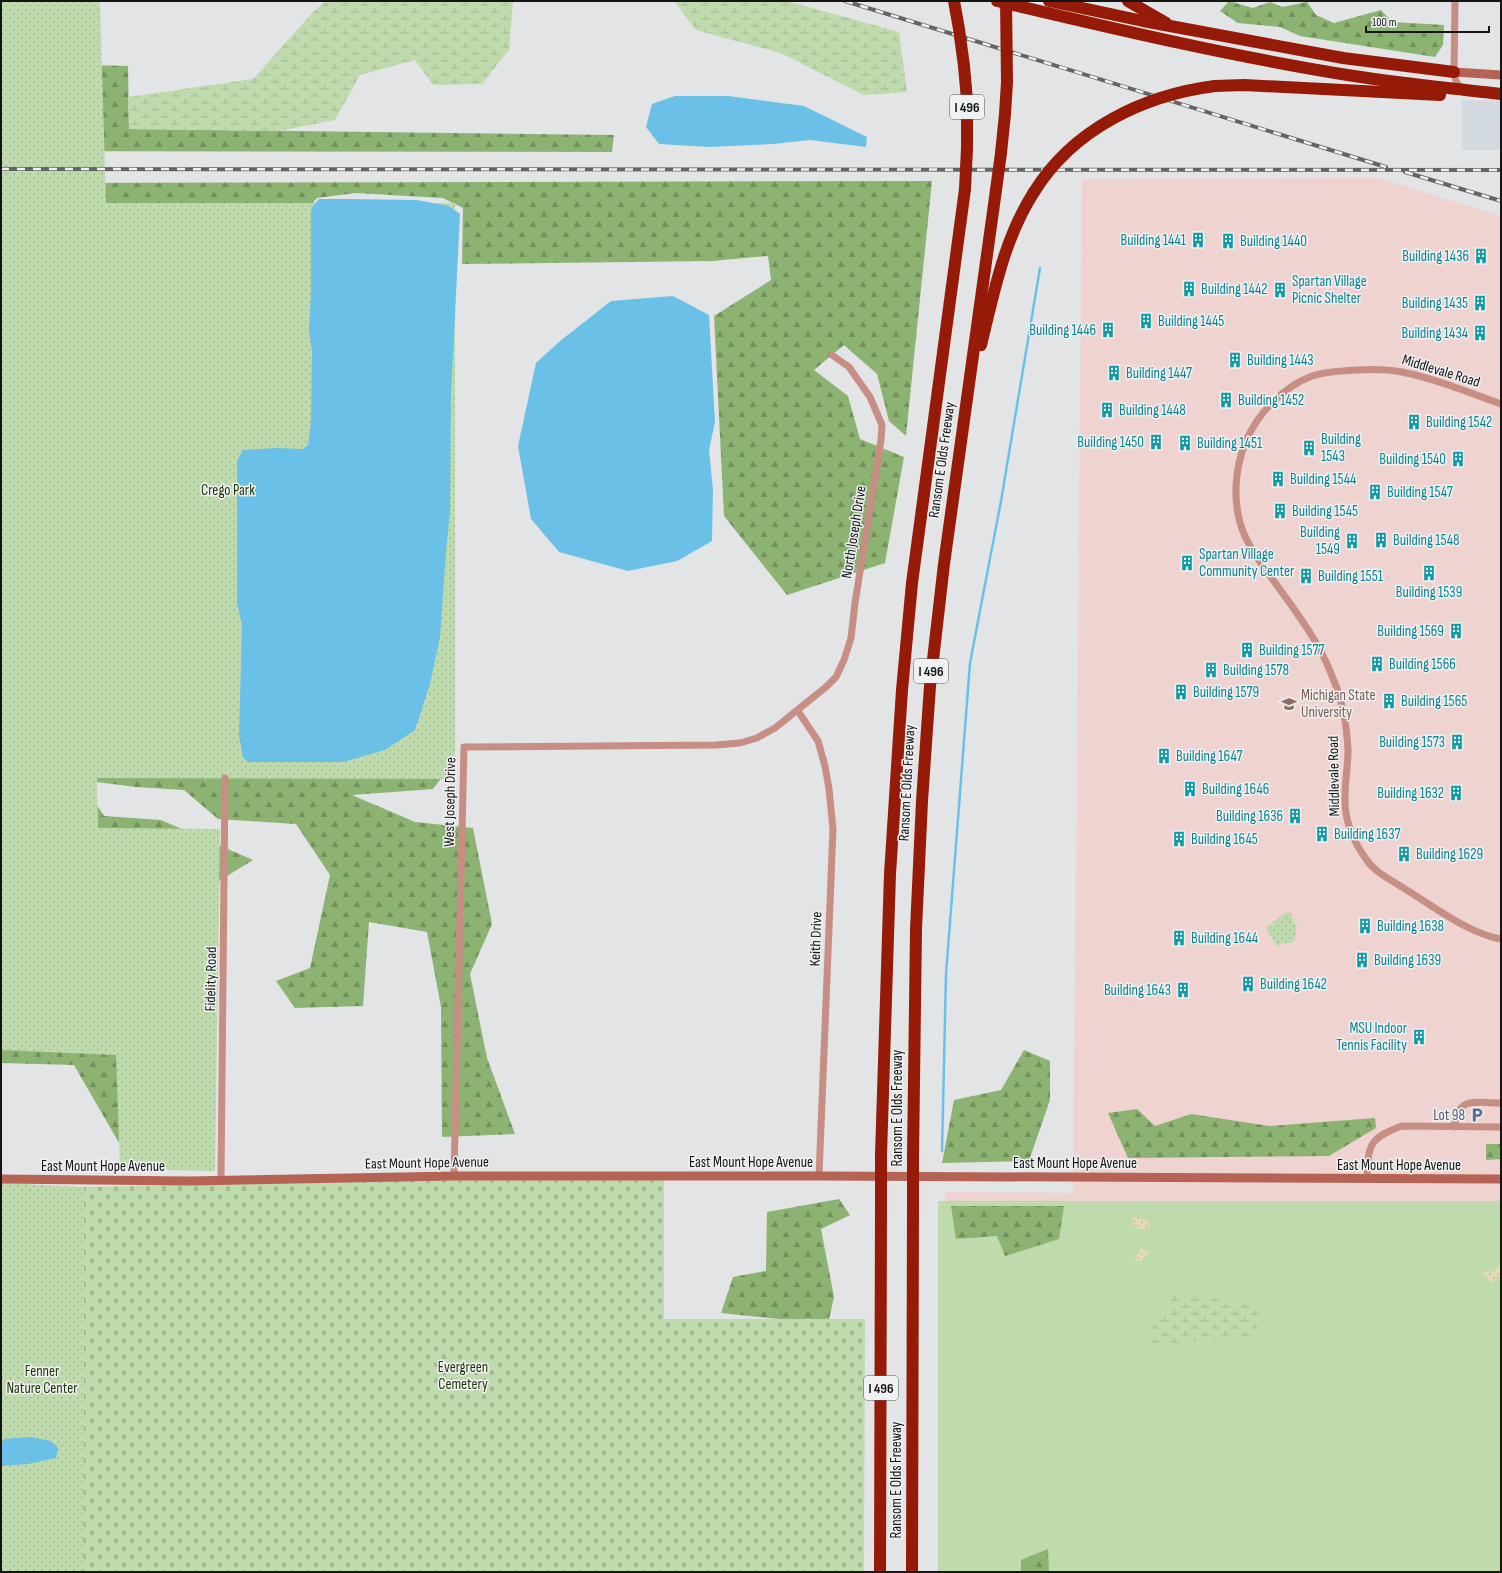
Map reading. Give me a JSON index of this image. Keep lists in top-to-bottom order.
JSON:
{
  "streets": {
    "highway": ["I 496", "Ransom E Olds Freeway"],
    "street": [
      "Middlevale Road",
      "North Joseph Drive",
      "West Joseph Drive",
      "Keith Drive",
      "Fidelity Road",
      "East Mount Hope Avenue"
    ]
  },
  "crossings": [
    ["North Joseph Drive", "West Joseph Drive"],
    ["North Joseph Drive", "Keith Drive"],
    ["West Joseph Drive", "Keith Drive"],
    ["West Joseph Drive", "East Mount Hope Avenue"],
    ["Keith Drive", "East Mount Hope Avenue"],
    ["Fidelity Road", "East Mount Hope Avenue"]
  ],
  "parks": ["Crego Park", "Evergreen Cemetery", "Fenner Nature Center"],
  "places": {
    "building": [
      "Building 1441",
      "Building 1440",
      "Building 1436",
      "Building 1442",
      "Spartan Village Picnic Shelter",
      "Building 1435",
      "Building 1445",
      "Building 1446",
      "Building 1434",
      "Building 1443",
      "Building 1447",
      "Building 1452",
      "Building 1448",
      "Building 1542",
      "Building 1450",
      "Building 1451",
      "Building 1543",
      "Building 1540",
      "Building 1544",
      "Building 1547",
      "Building 1545",
      "Building 1548",
      "Building 1549",
      "Spartan Village Community Center",
      "Building 1539",
      "Building 1551",
      "Building 1569",
      "Building 1577",
      "Building 1566",
      "Building 1578",
      "Building 1579",
      "Building 1565",
      "Building 1573",
      "Building 1647",
      "Building 1646",
      "Building 1632",
      "Building 1636",
      "Building 1637",
      "Building 1645",
      "Building 1629",
      "Building 1638",
      "Building 1644",
      "Building 1639",
      "Building 1642",
      "Building 1643",
      "MSU Indoor Tennis Facility"
    ],
    "school or university": ["Michigan State University"],
    "parking": ["Lot 98"]
  },
  "scale_bar": "100 m"
}
